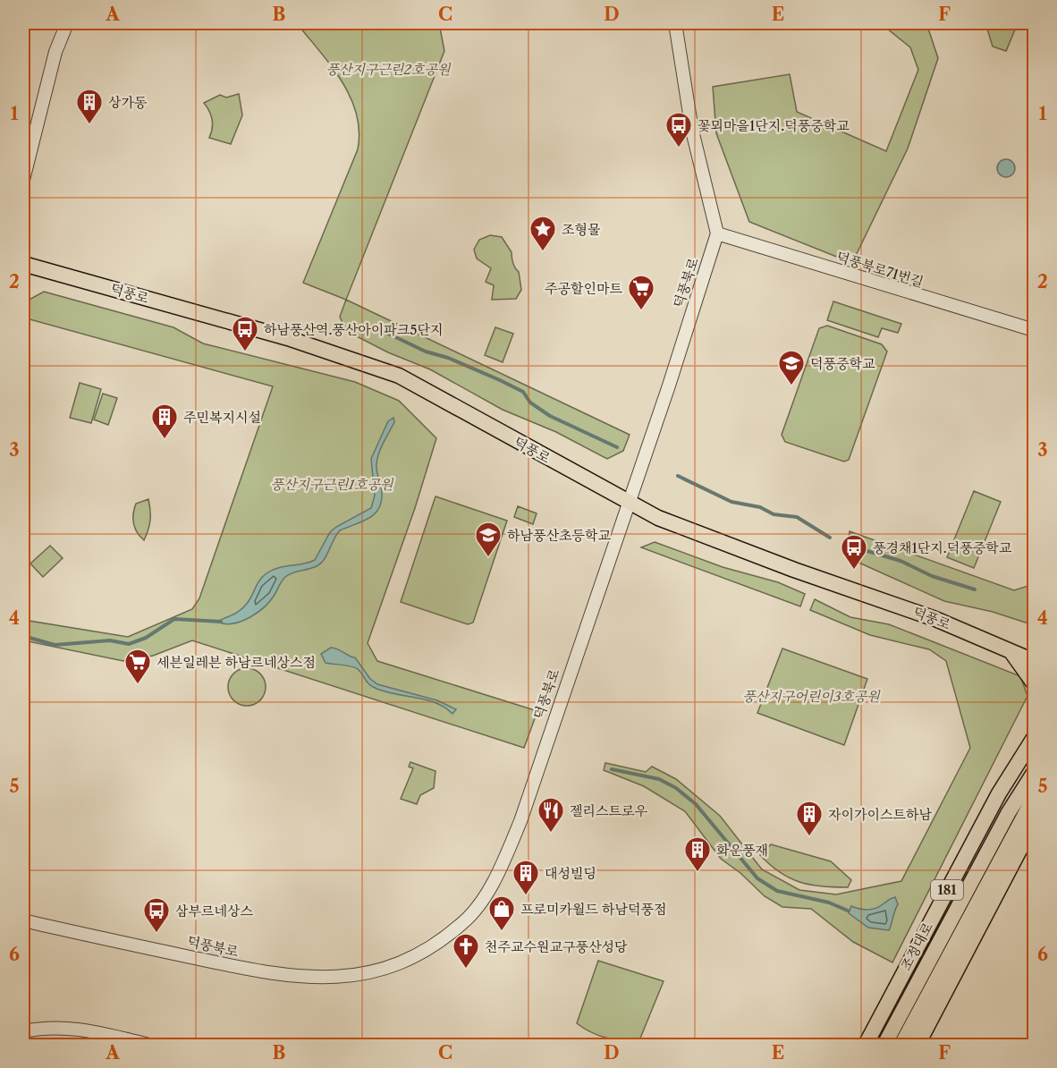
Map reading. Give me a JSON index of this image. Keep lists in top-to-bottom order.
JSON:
{
  "streets": {
    "main road": ["덕풍로", "181", "조정대로"],
    "street": ["덕풍북로71번길", "덕풍북로"]
  },
  "crossings": [
    ["덕풍북로71번길", "덕풍북로"],
    ["덕풍북로", "덕풍로"]
  ],
  "parks": ["풍산지구근린2호공원", "풍산지구근린1호공원", "풍산지구어린이3호공원"],
  "places": {
    "building": [
      "상가동",
      "주민복지시설",
      "자이가이스트하남",
      "화운풍재",
      "대성빌딩"
    ],
    "bus stop": [
      "꽃뫼마을1단지.덕풍중학교",
      "하남풍산역.풍산아이파크5단지",
      "풍경채1단지.덕풍중학교",
      "삼부르네상스"
    ],
    "place": ["조형물"],
    "supermarket": ["주공할인마트", "세븐일레븐 하남르네상스점"],
    "school or university": ["덕풍중학교", "하남풍산초등학교"],
    "restaurant": ["젤리스트로우"],
    "shop": ["프로미카월드 하남덕풍점"],
    "church": ["천주교수원교구풍산성당"]
  },
  "grid": {
    "columns": [
      "A",
      "B",
      "C",
      "D",
      "E",
      "F"
    ],
    "rows": [
      "1",
      "2",
      "3",
      "4",
      "5",
      "6"
    ]
  }
}
